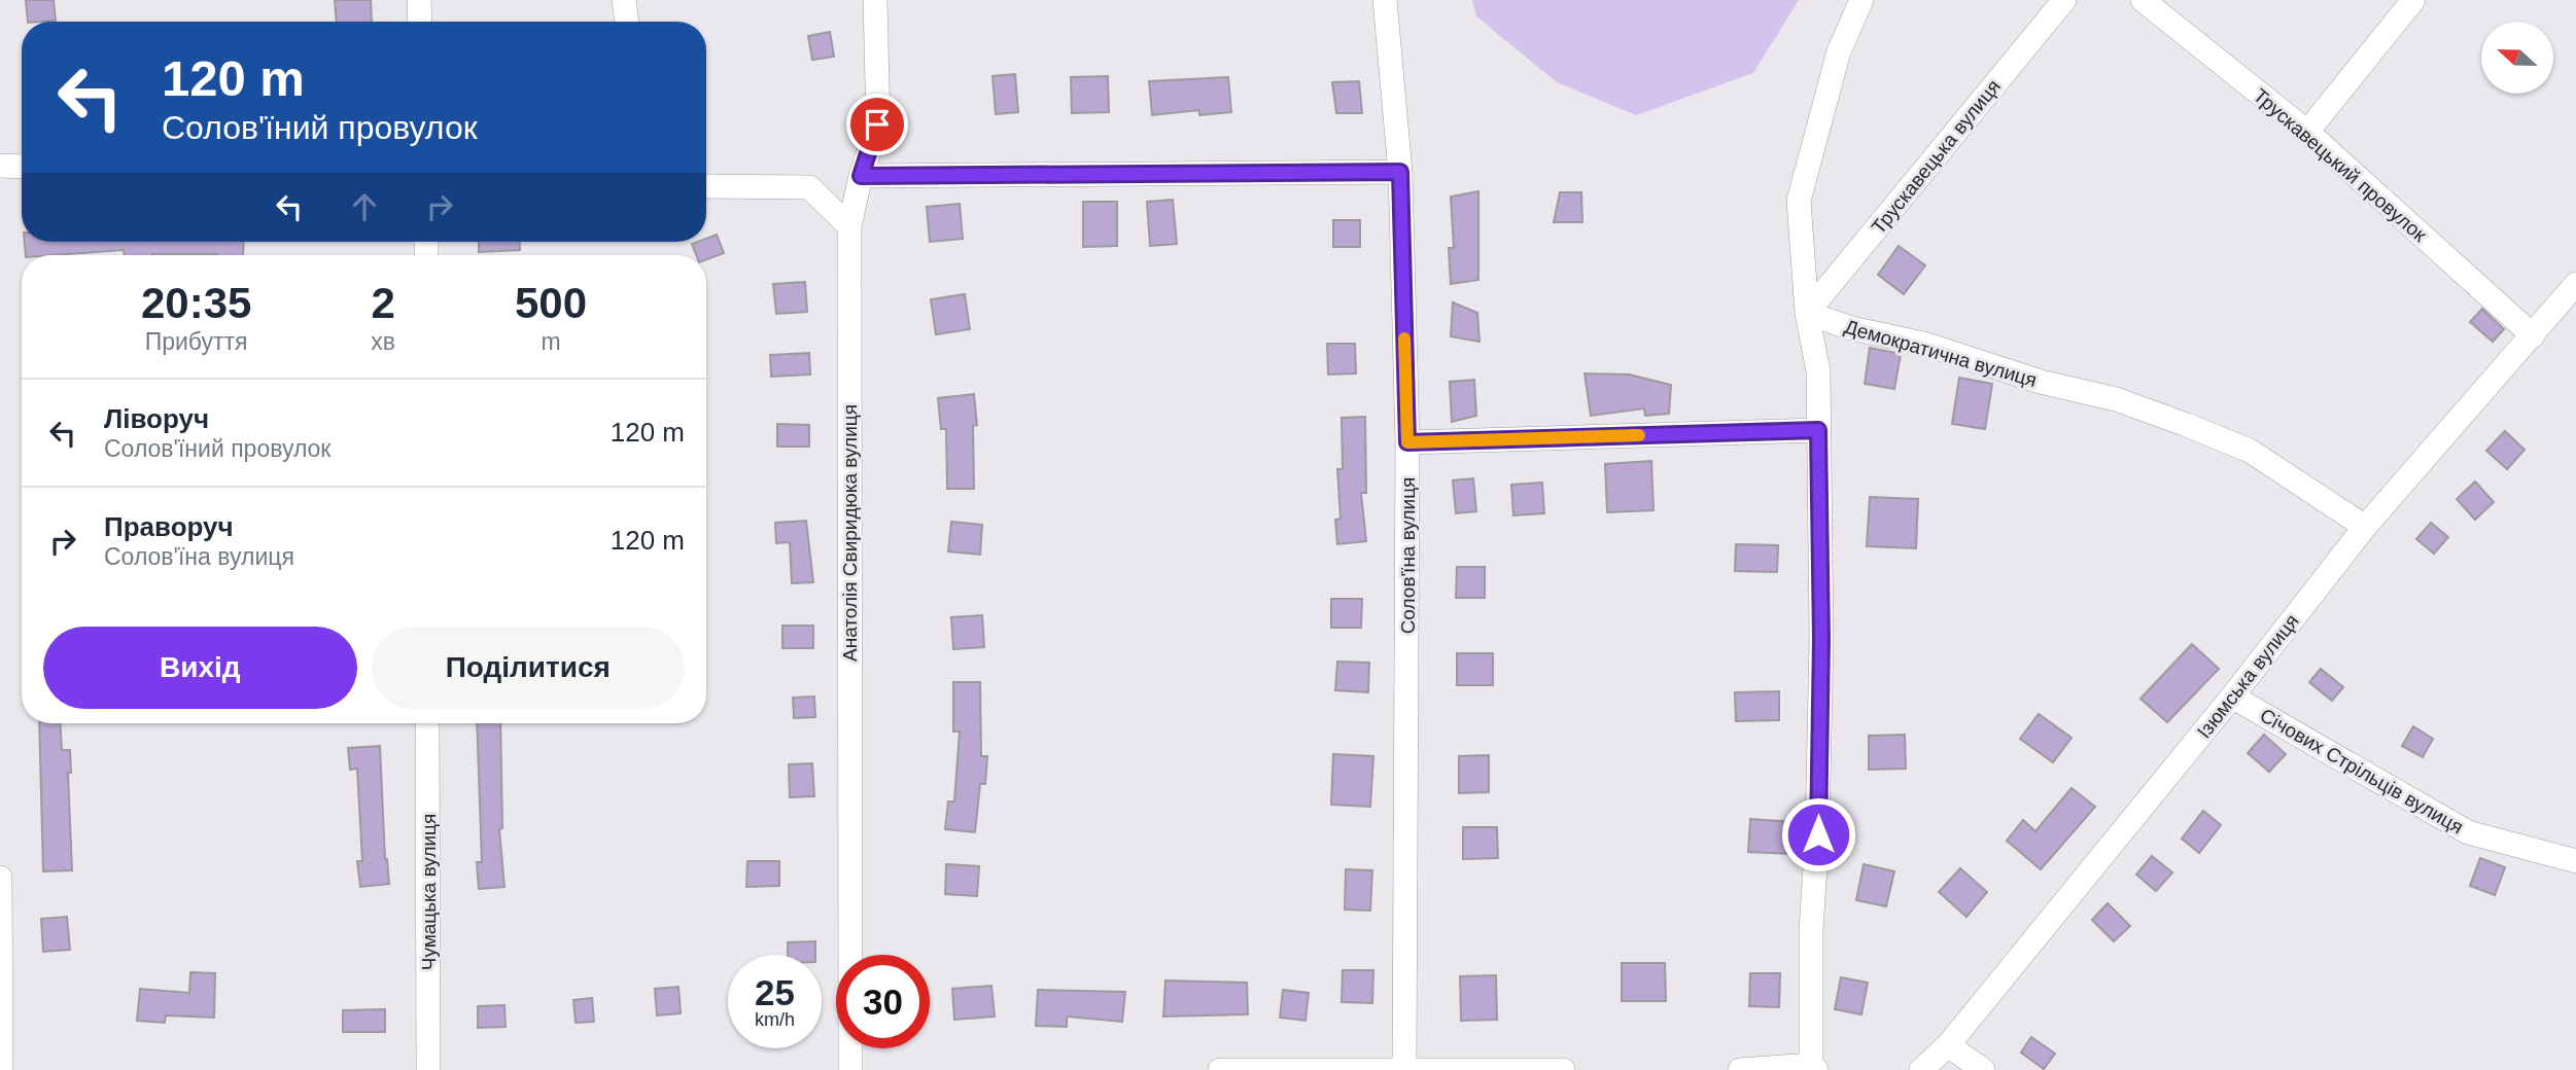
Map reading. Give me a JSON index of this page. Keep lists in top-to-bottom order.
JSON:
{
  "streets": {
    "street": [
      "Трускавецька вулиця",
      "Трускавецький провулок",
      "Демократична вулиця",
      "Анатолія Свиридюка вулиця",
      "Солов'їна вулиця",
      "Ізюмська вулиця",
      "Січових Стрільців вулиця",
      "Чумацька вулиця"
    ]
  },
  "crossings": [
    ["Трускавецька вулиця", "Демократична вулиця"],
    ["Трускавецький провулок", "Ізюмська вулиця"],
    ["Демократична вулиця", "Ізюмська вулиця"],
    ["Ізюмська вулиця", "Січових Стрільців вулиця"]
  ],
  "north": "left",
  "page": {
    "turn": ["120 m", "Солов'їний провулок"],
    "eta": [
      "20:35",
      "Прибуття",
      "2",
      "хв",
      "500",
      "m"
    ],
    "list": [
      {
        "name": "Ліворуч",
        "note": "Солов'їний провулок",
        "value": "120 m"
      },
      {
        "name": "Праворуч",
        "note": "Солов'їна вулиця",
        "value": "120 m"
      }
    ],
    "buttons": ["Вихід", "Поділитися"],
    "speed": "25 km/h",
    "limit": "30"
  }
}
